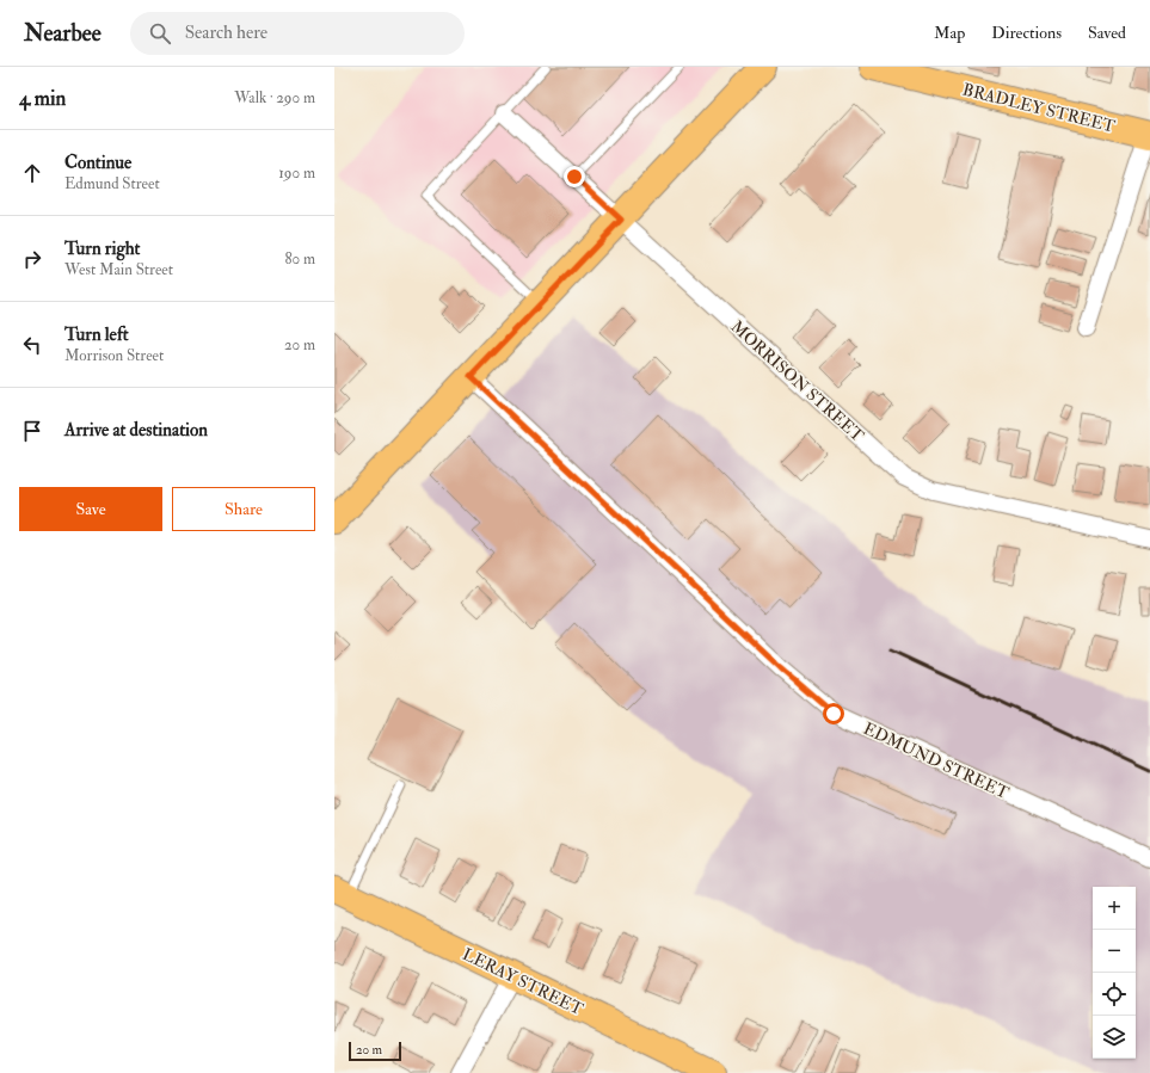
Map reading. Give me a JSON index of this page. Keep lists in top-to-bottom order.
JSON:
{
  "streets": {
    "main road": ["BRADLEY STREET", "LERAY STREET"],
    "street": ["MORRISON STREET", "EDMUND STREET"]
  },
  "scale_bar": "20 m",
  "page": {
    "header": "Nearbee",
    "search": "Search here",
    "nav": ["Map", "Directions", "Saved"],
    "heading": ["4 min", "Walk · 290 m"],
    "list": [
      ["Continue", "Edmund Street", "190 m"],
      ["Turn right", "West Main Street", "80 m"],
      ["Turn left", "Morrison Street", "20 m"],
      "Arrive at destination"
    ],
    "buttons": ["Save", "Share"],
    "map_buttons": ["+", "−"],
    "scale": "20 m"
  }
}
